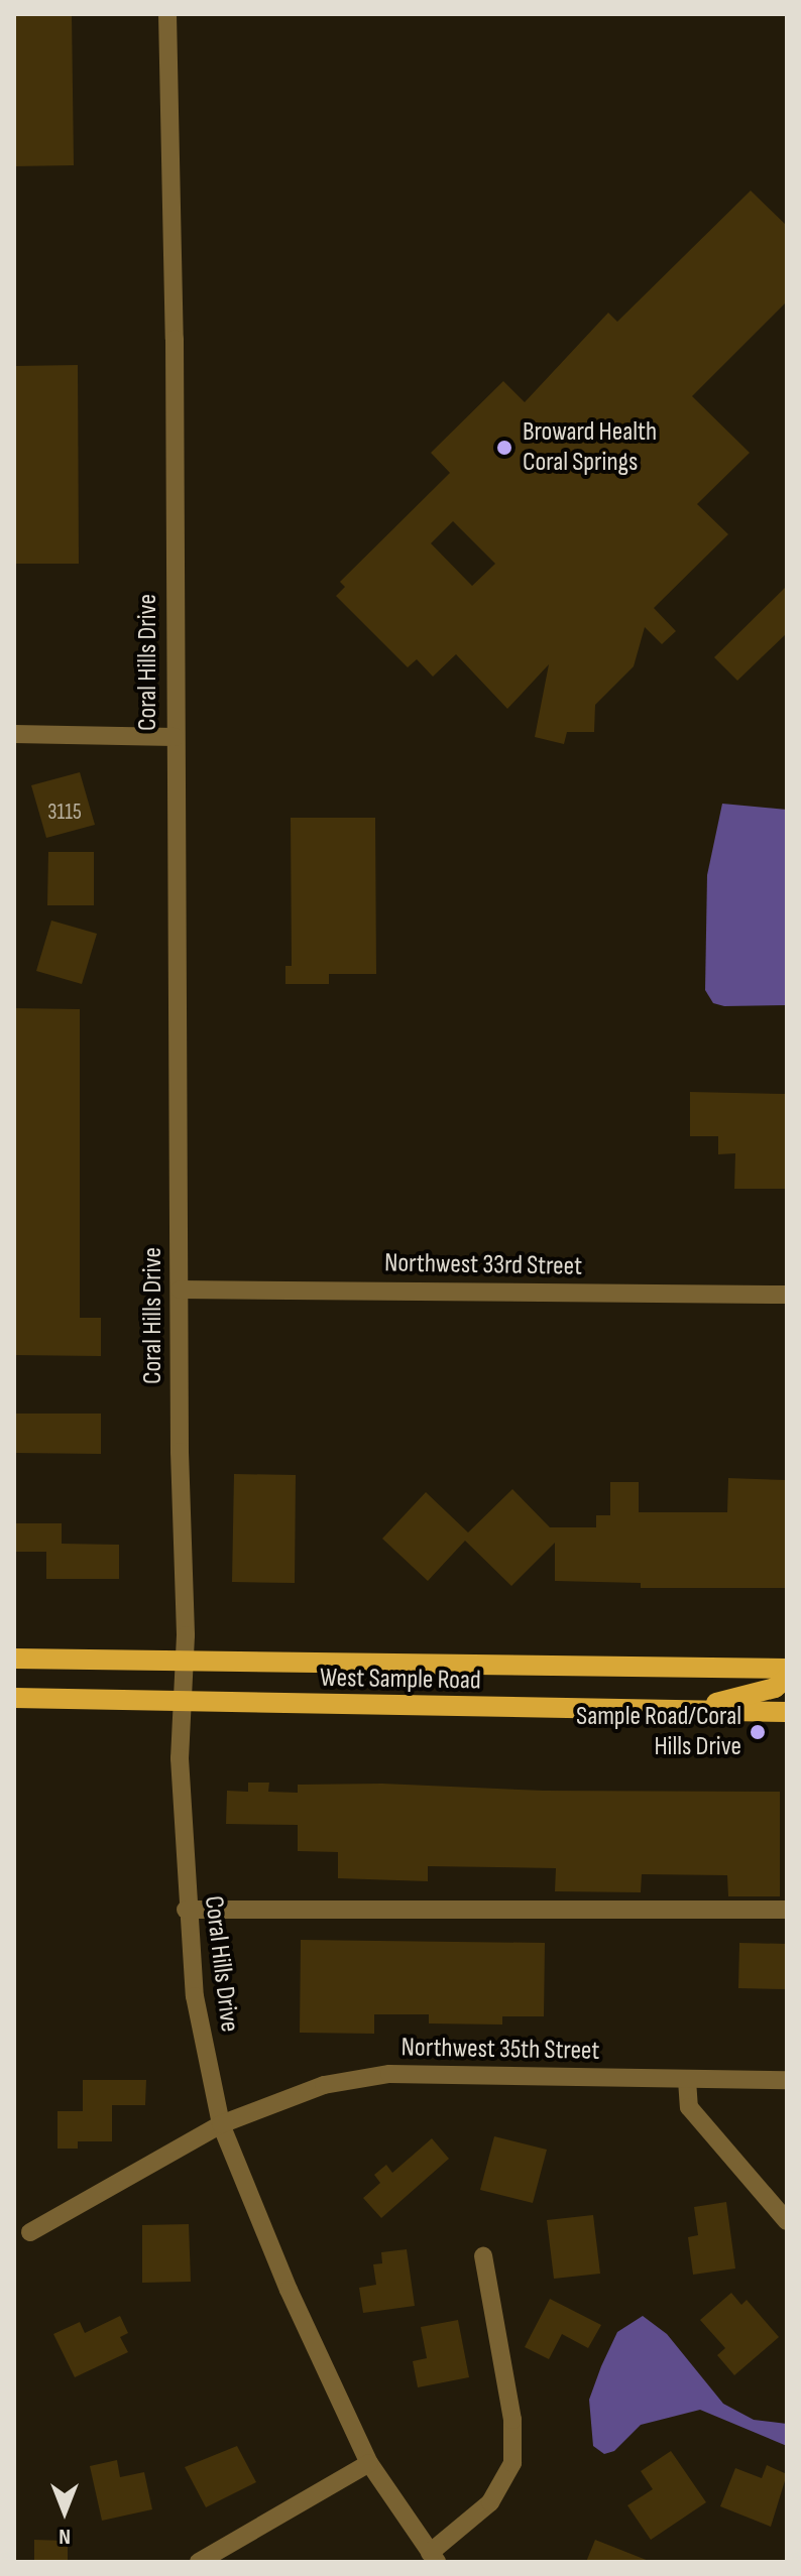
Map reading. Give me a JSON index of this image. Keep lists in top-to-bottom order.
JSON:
{
  "streets": {
    "main road": ["West Sample Road"],
    "street": ["Coral Hills Drive", "Northwest 33rd Street", "Northwest 35th Street"]
  },
  "crossings": [
    ["Coral Hills Drive", "Northwest 33rd Street"],
    ["Coral Hills Drive", "West Sample Road"],
    ["Coral Hills Drive", "Northwest 35th Street"]
  ],
  "places": ["Broward Health Coral Springs", "Sample Road/Coral Hills Drive"],
  "house_numbers": ["3115"],
  "north": "bottom"
}
